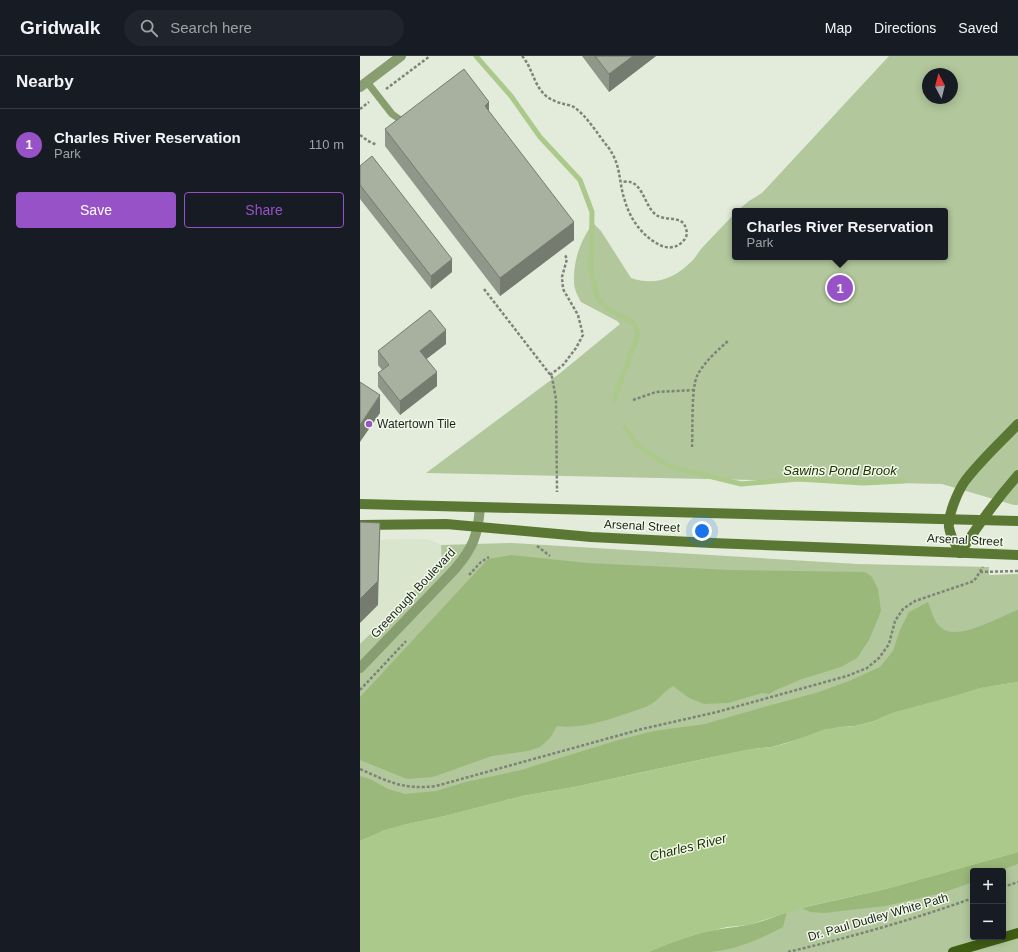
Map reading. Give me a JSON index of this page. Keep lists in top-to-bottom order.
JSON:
{
  "streets": {
    "main road": ["Arsenal Street"],
    "street": ["Greenough Boulevard"],
    "path": ["Dr. Paul Dudley White Path"]
  },
  "crossings": [
    ["Arsenal Street", "Greenough Boulevard"]
  ],
  "water": ["Sawins Pond Brook", "Charles River"],
  "places": ["Watertown Tile"],
  "north": "top",
  "page": {
    "header": "Gridwalk",
    "search": "Search here",
    "nav": ["Map", "Directions", "Saved"],
    "heading": "Nearby",
    "list": [
      {
        "mark": "1",
        "name": "Charles River Reservation",
        "note": "Park",
        "value": "110 m"
      }
    ],
    "buttons": ["Save", "Share"],
    "popup": ["Charles River Reservation", "Park"],
    "pins": "1",
    "map_buttons": ["+", "−"]
  }
}
